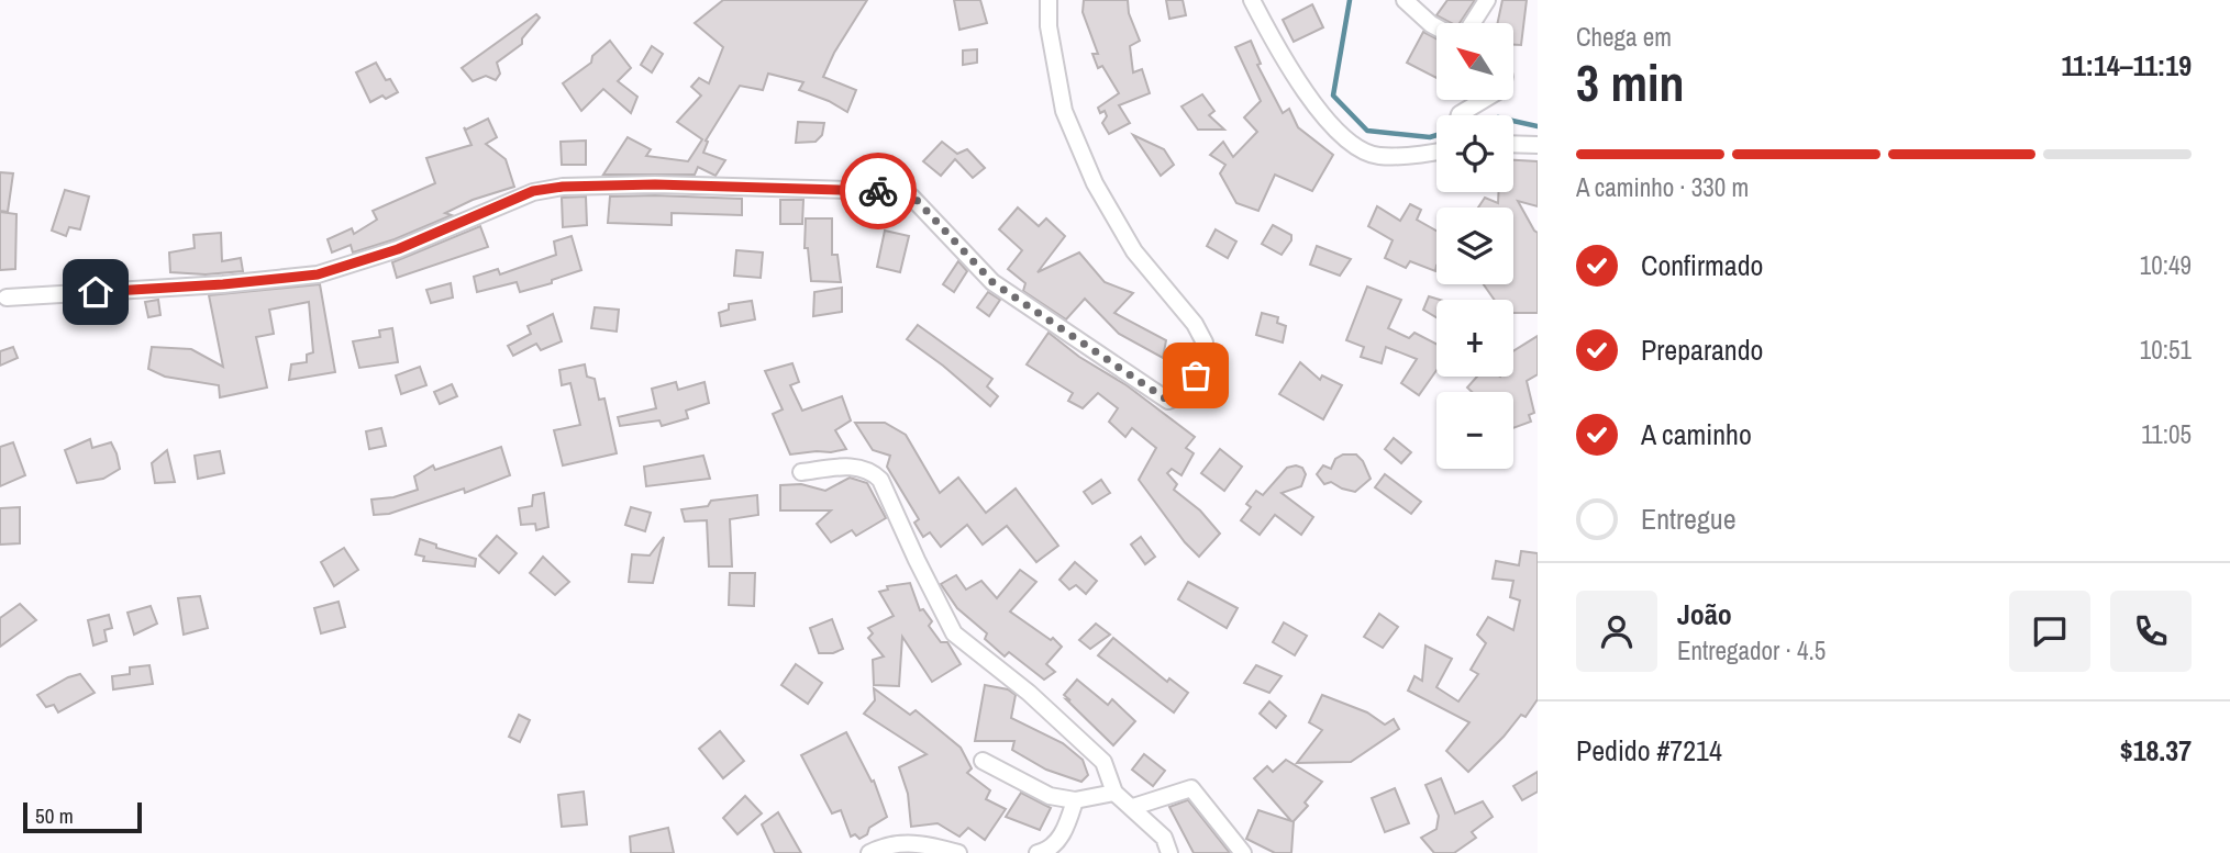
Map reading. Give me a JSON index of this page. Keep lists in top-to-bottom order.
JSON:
{
  "scale_bar": "50 m",
  "north": "top left",
  "page": {
    "heading": ["3 min", "Chega em", "11:14–11:19"],
    "panel": [
      "João",
      "Entregador · 4.5",
      "Pedido #7214",
      "$18.37"
    ],
    "map_buttons": ["+", "−"],
    "bar": "A caminho · 330 m",
    "list": [
      ["Confirmado", "10:49"],
      ["Preparando", "10:51"],
      ["A caminho", "11:05"],
      "Entregue"
    ],
    "scale": "50 m"
  }
}
